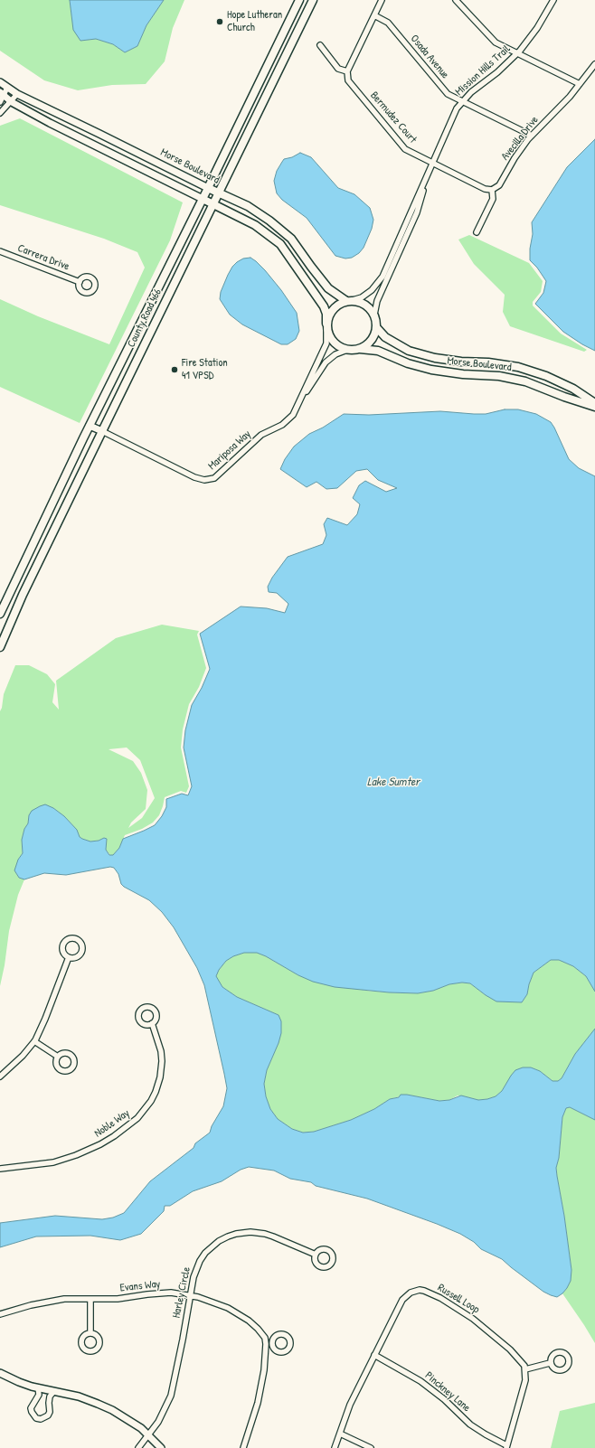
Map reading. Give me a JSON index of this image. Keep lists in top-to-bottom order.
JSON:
{
  "streets": {
    "main road": ["Morse Boulevard", "County Road 466"],
    "street": [
      "Osada Avenue",
      "Mission Hills Trail",
      "Bermudez Court",
      "Avecilla Drive",
      "Carrera Drive",
      "Mariposa Way",
      "Noble Way",
      "Evans Way",
      "Harley Circle",
      "Russell Loop",
      "Pinckney Lane"
    ]
  },
  "crossings": [
    ["Osada Avenue", "Mission Hills Trail"],
    ["Osada Avenue", "Avecilla Drive"],
    ["Mission Hills Trail", "Bermudez Court"],
    ["Mission Hills Trail", "Morse Boulevard"],
    ["Mission Hills Trail", "Mariposa Way"],
    ["Bermudez Court", "Avecilla Drive"],
    ["Morse Boulevard", "County Road 466"],
    ["Morse Boulevard", "Mariposa Way"],
    ["County Road 466", "Mariposa Way"],
    ["Evans Way", "Harley Circle"],
    ["Russell Loop", "Pinckney Lane"]
  ],
  "water": ["Lake Sumter"],
  "places": ["Hope Lutheran Church", "Fire Station 41 VPSD"]
}
